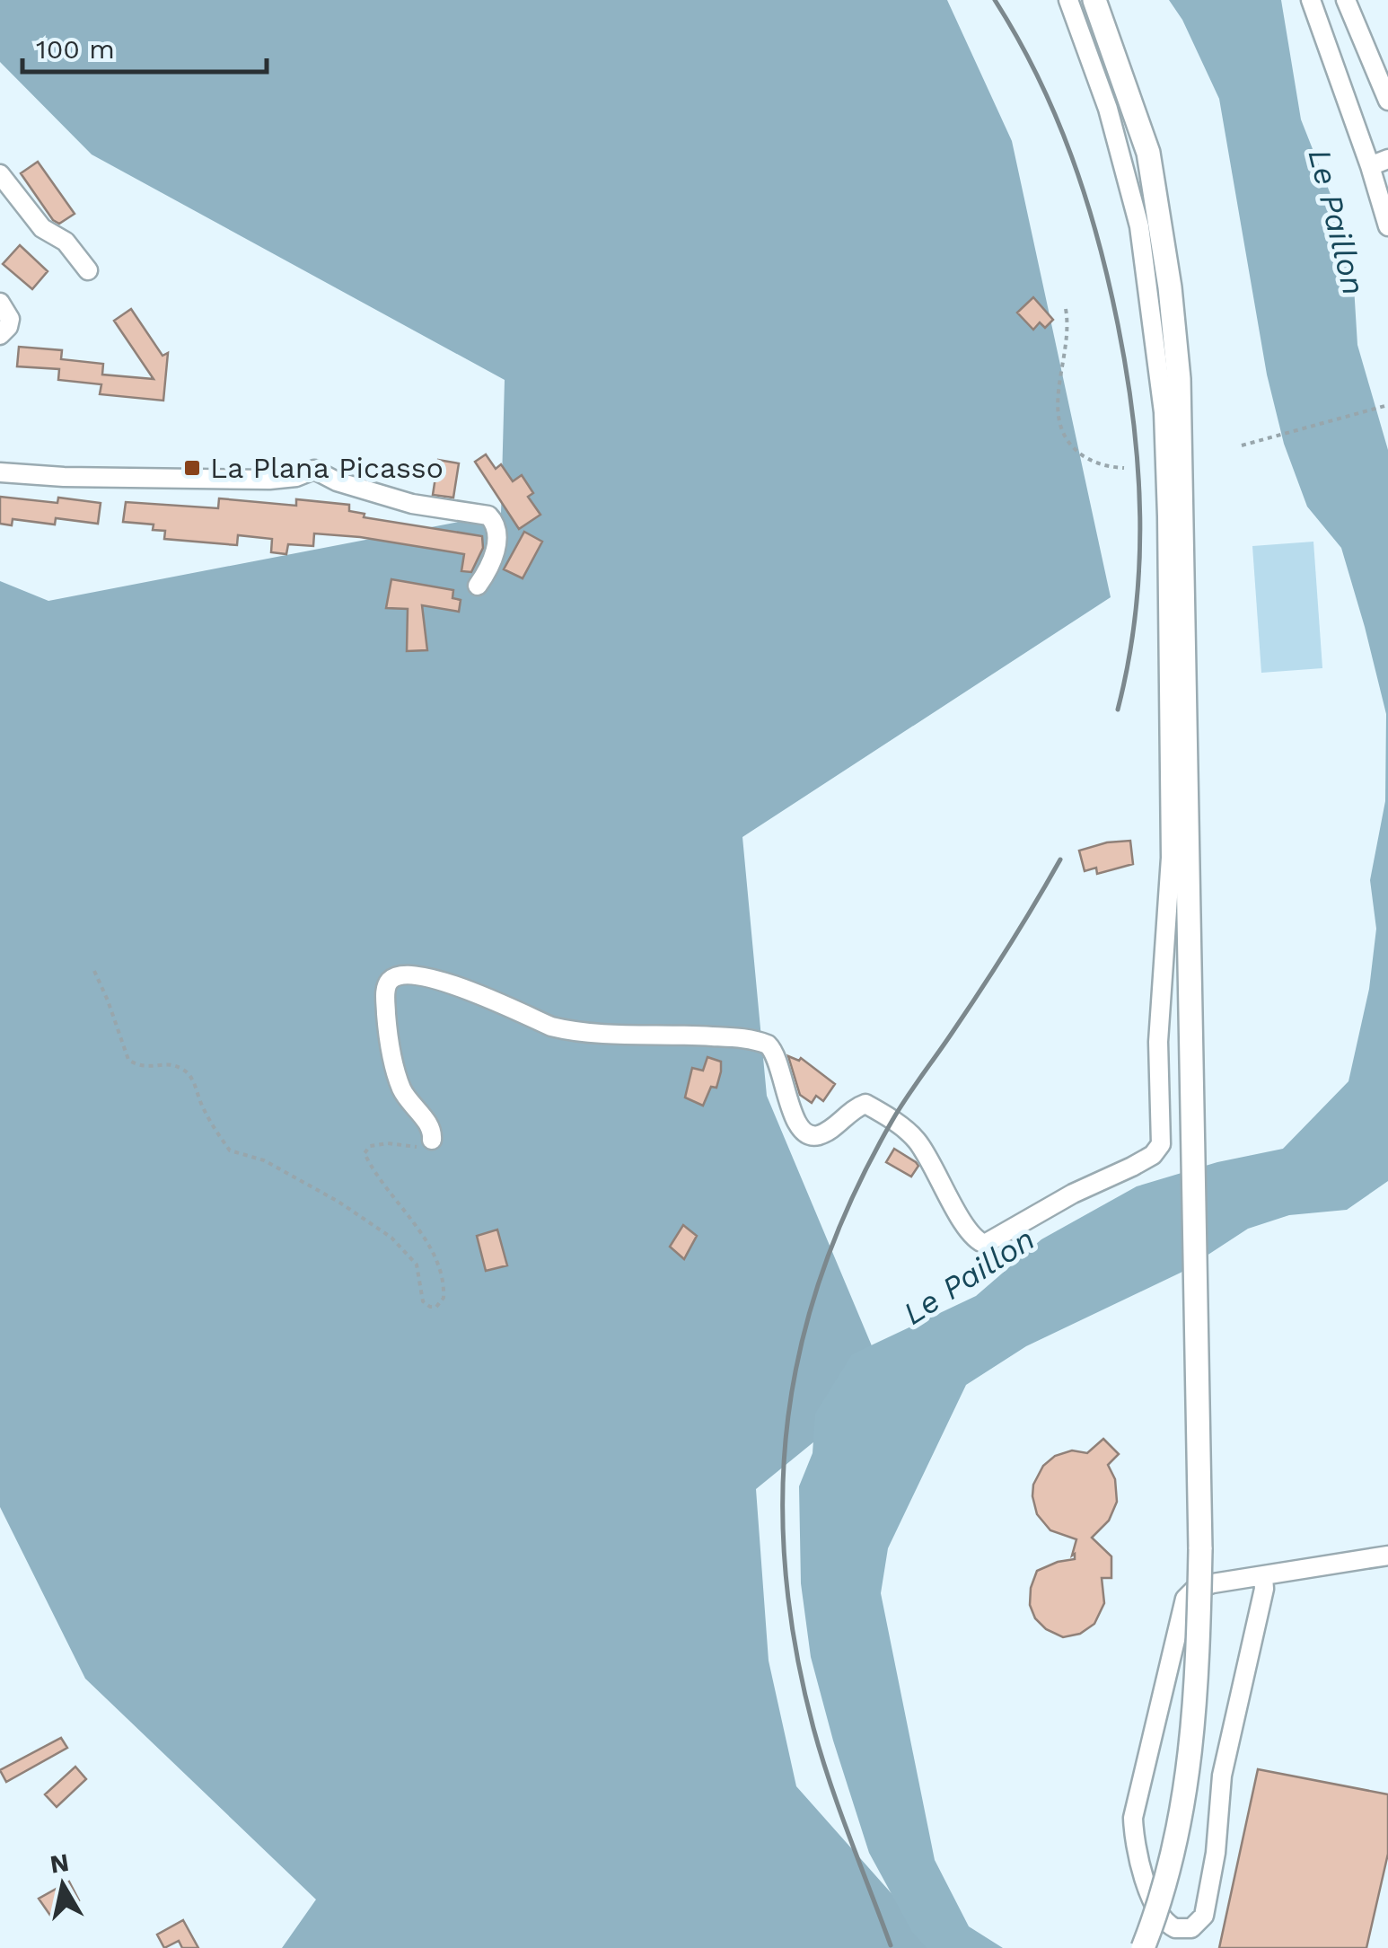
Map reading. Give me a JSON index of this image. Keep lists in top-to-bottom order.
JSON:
{
  "water": ["Le Paillon"],
  "places": {
    "transit": ["La Plana Picasso"]
  },
  "scale_bar": "100 m",
  "north": "top"
}
